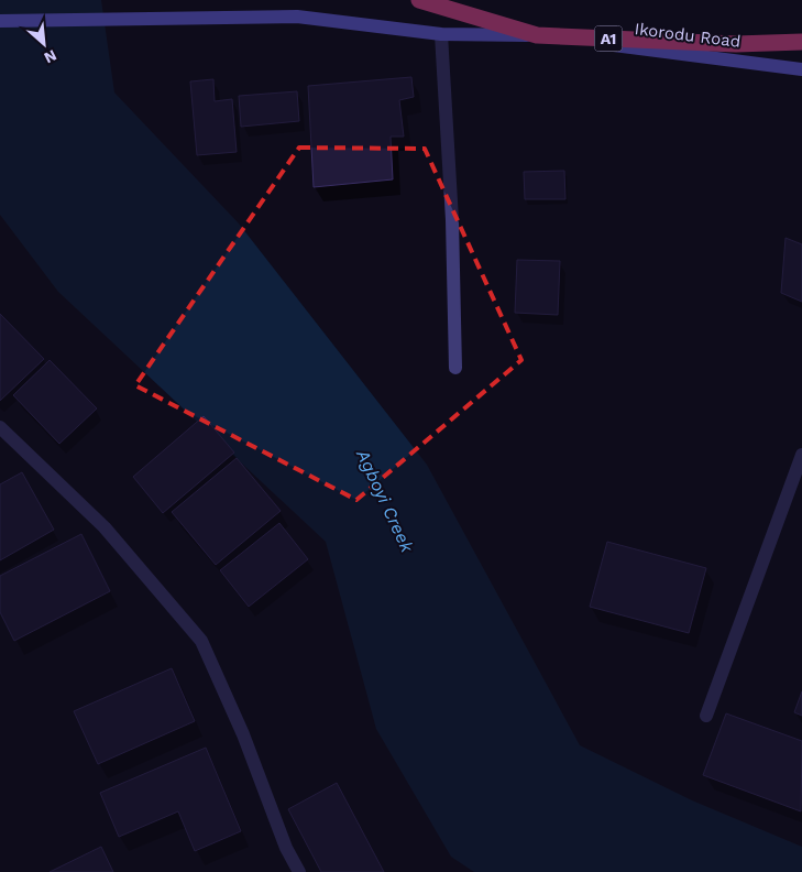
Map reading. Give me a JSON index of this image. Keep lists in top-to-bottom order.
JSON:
{
  "streets": {
    "highway": ["Ikorodu Road", "A1"]
  },
  "water": ["Agboyi Creek"],
  "north": "bottom right"
}
